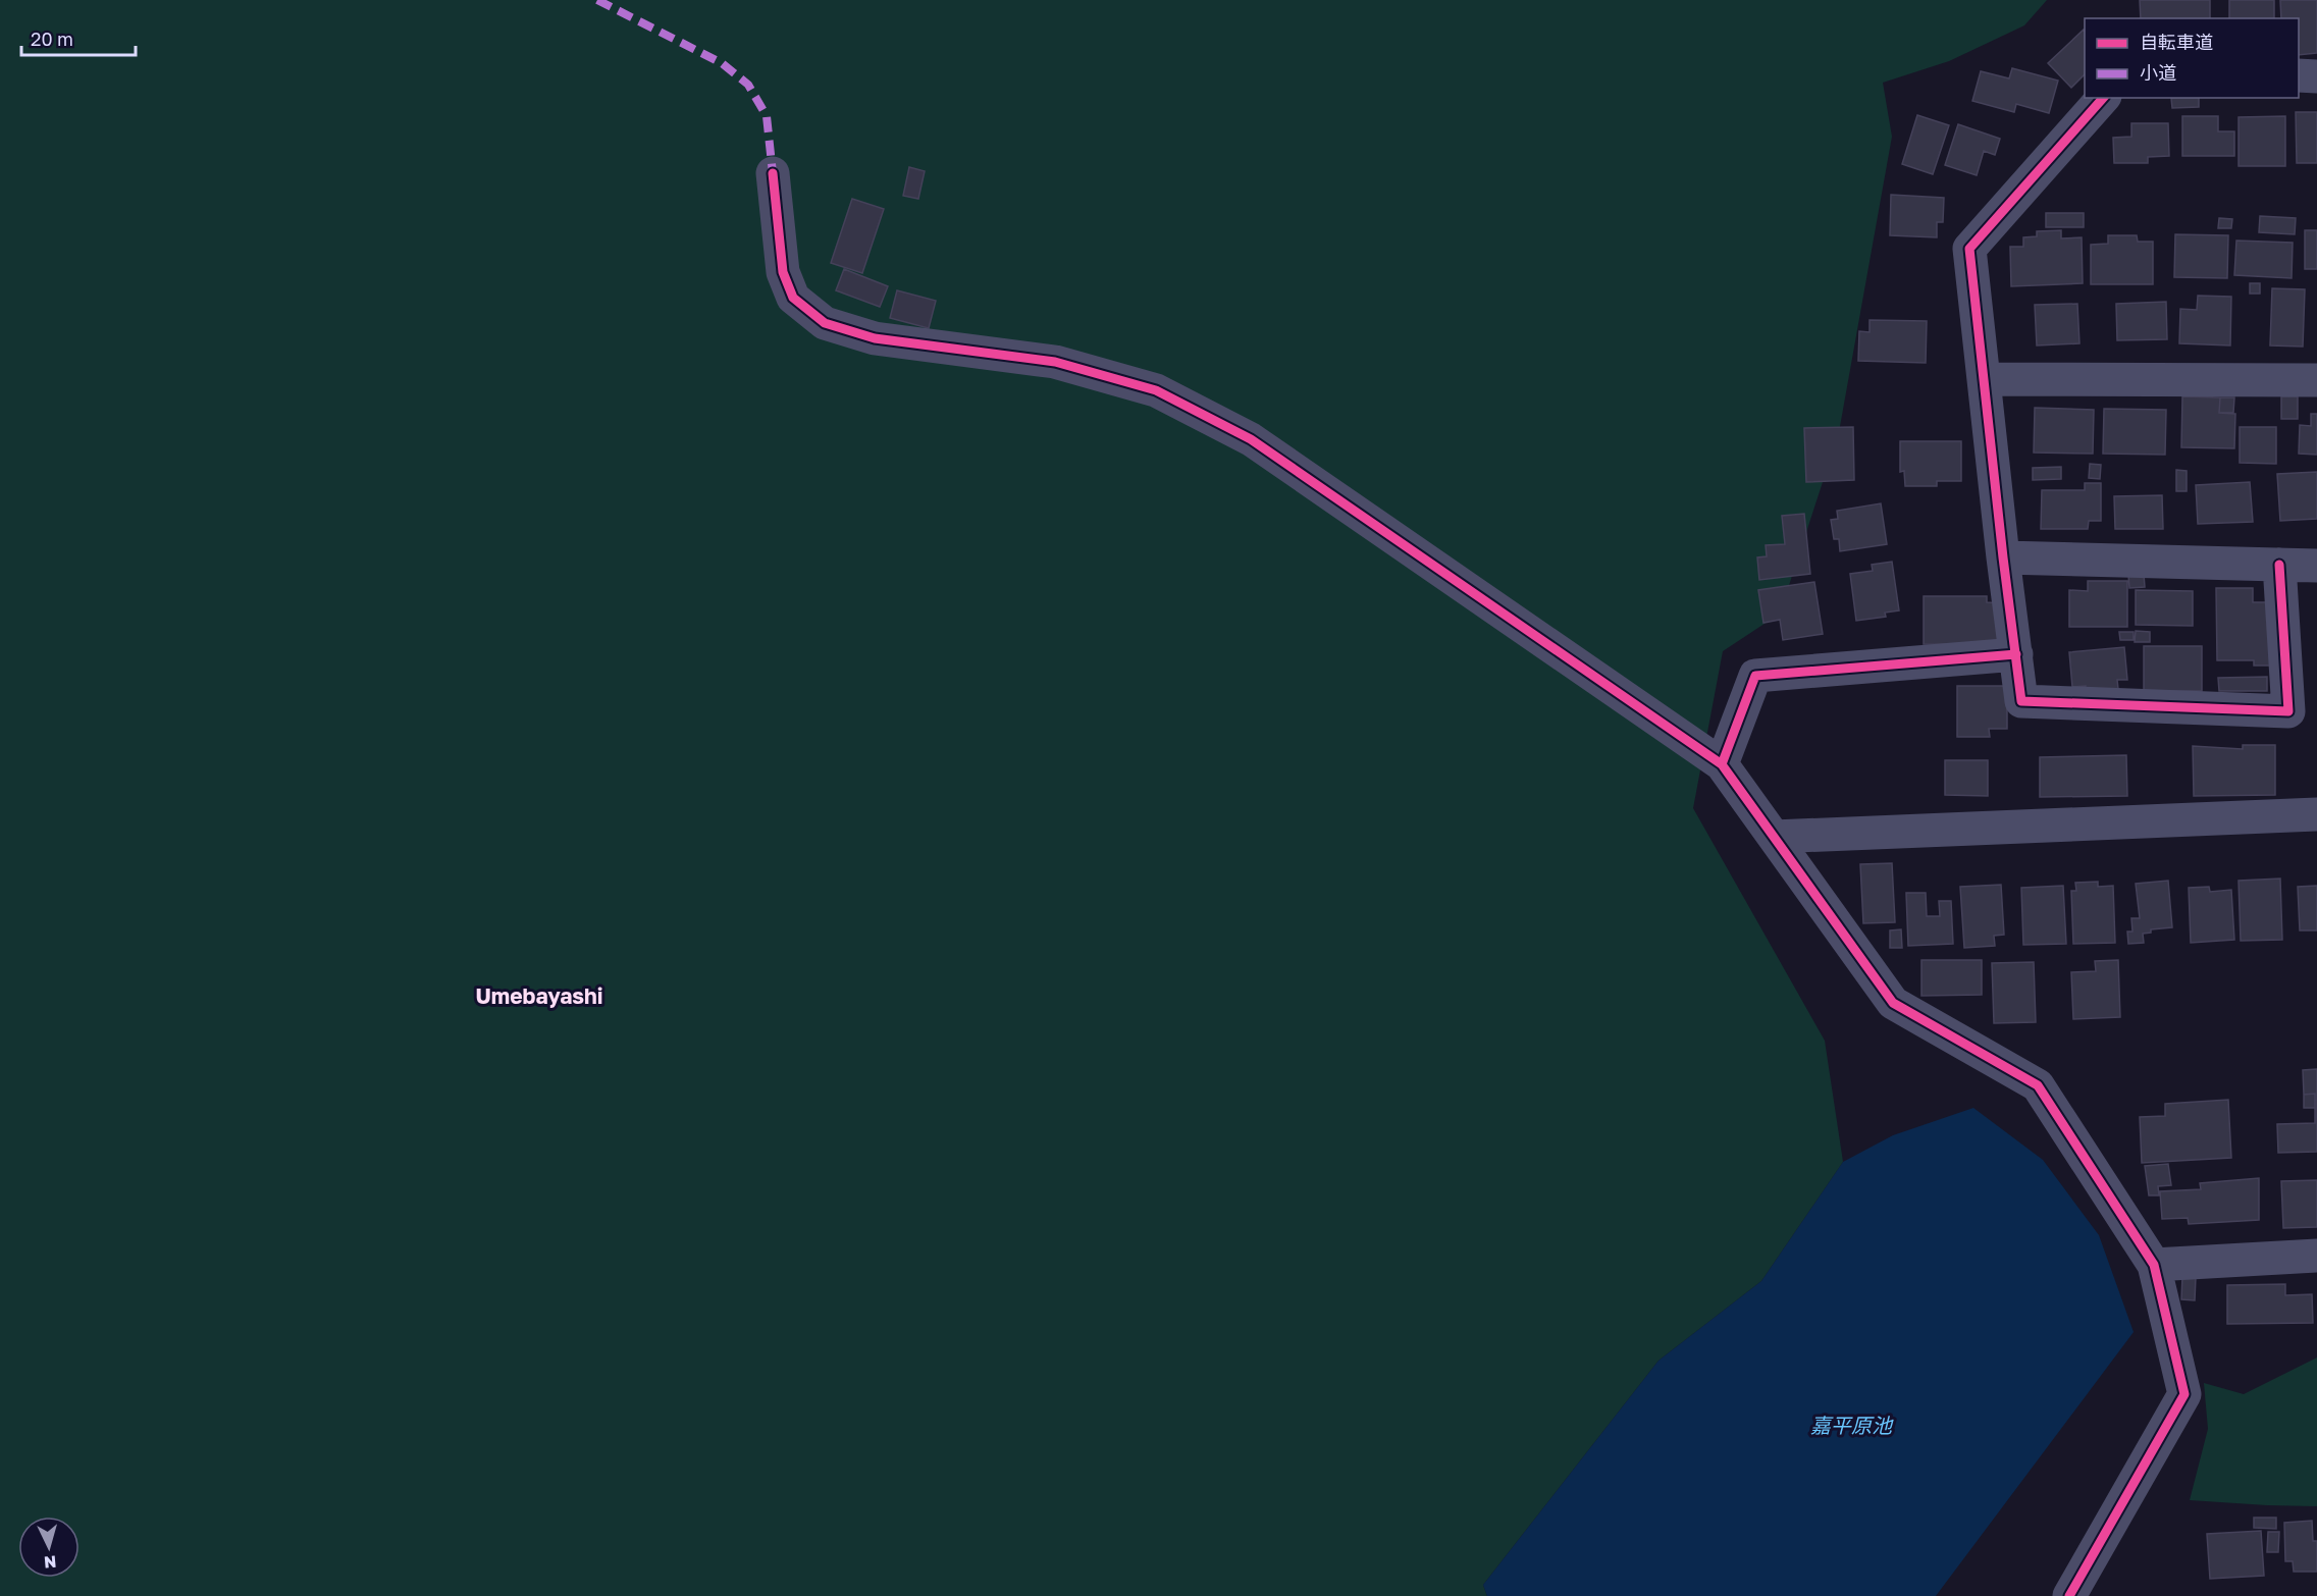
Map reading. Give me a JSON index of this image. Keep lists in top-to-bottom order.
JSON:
{
  "districts": ["Umebayashi"],
  "water": ["嘉平原池"],
  "legend": ["自転車道", "小道"],
  "scale_bar": "20 m",
  "north": "bottom"
}
